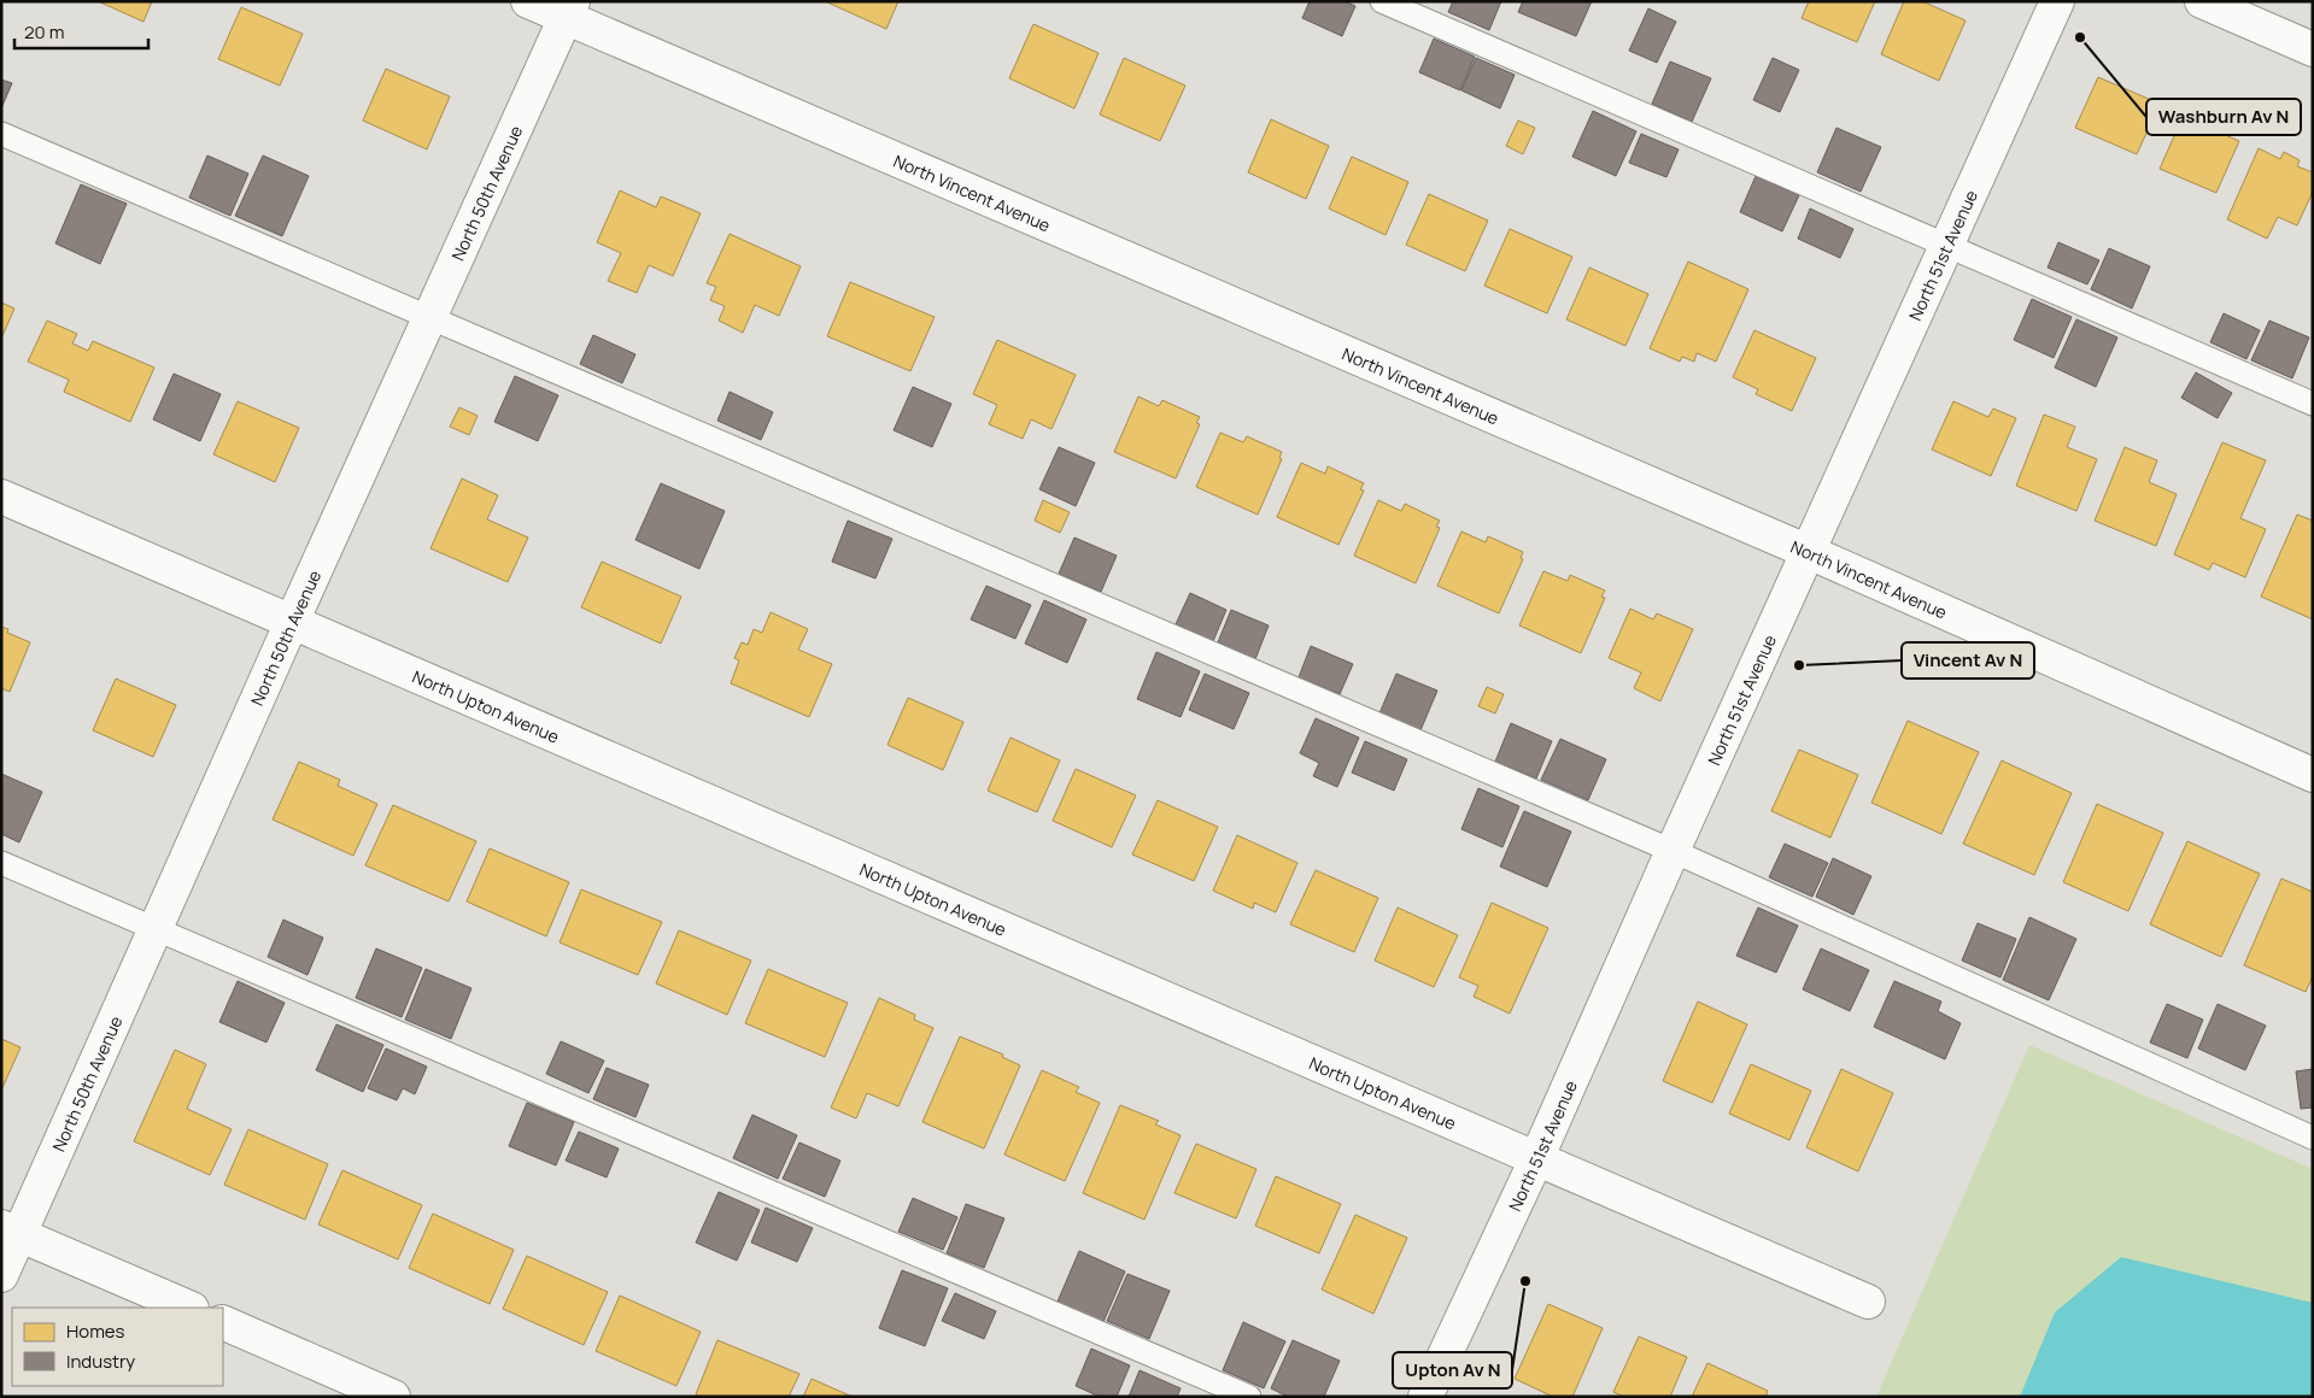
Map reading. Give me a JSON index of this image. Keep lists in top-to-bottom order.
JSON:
{
  "streets": {
    "street": [
      "North 50th Avenue",
      "North Vincent Avenue",
      "North 51st Avenue",
      "North Upton Avenue"
    ]
  },
  "crossings": [
    ["North 50th Avenue", "North Vincent Avenue"],
    ["North 50th Avenue", "North Upton Avenue"],
    ["North Vincent Avenue", "North 51st Avenue"],
    ["North 51st Avenue", "North Upton Avenue"]
  ],
  "places": ["Washburn Av N", "Vincent Av N", "Upton Av N"],
  "legend": ["Homes", "Industry"],
  "scale_bar": "20 m"
}
